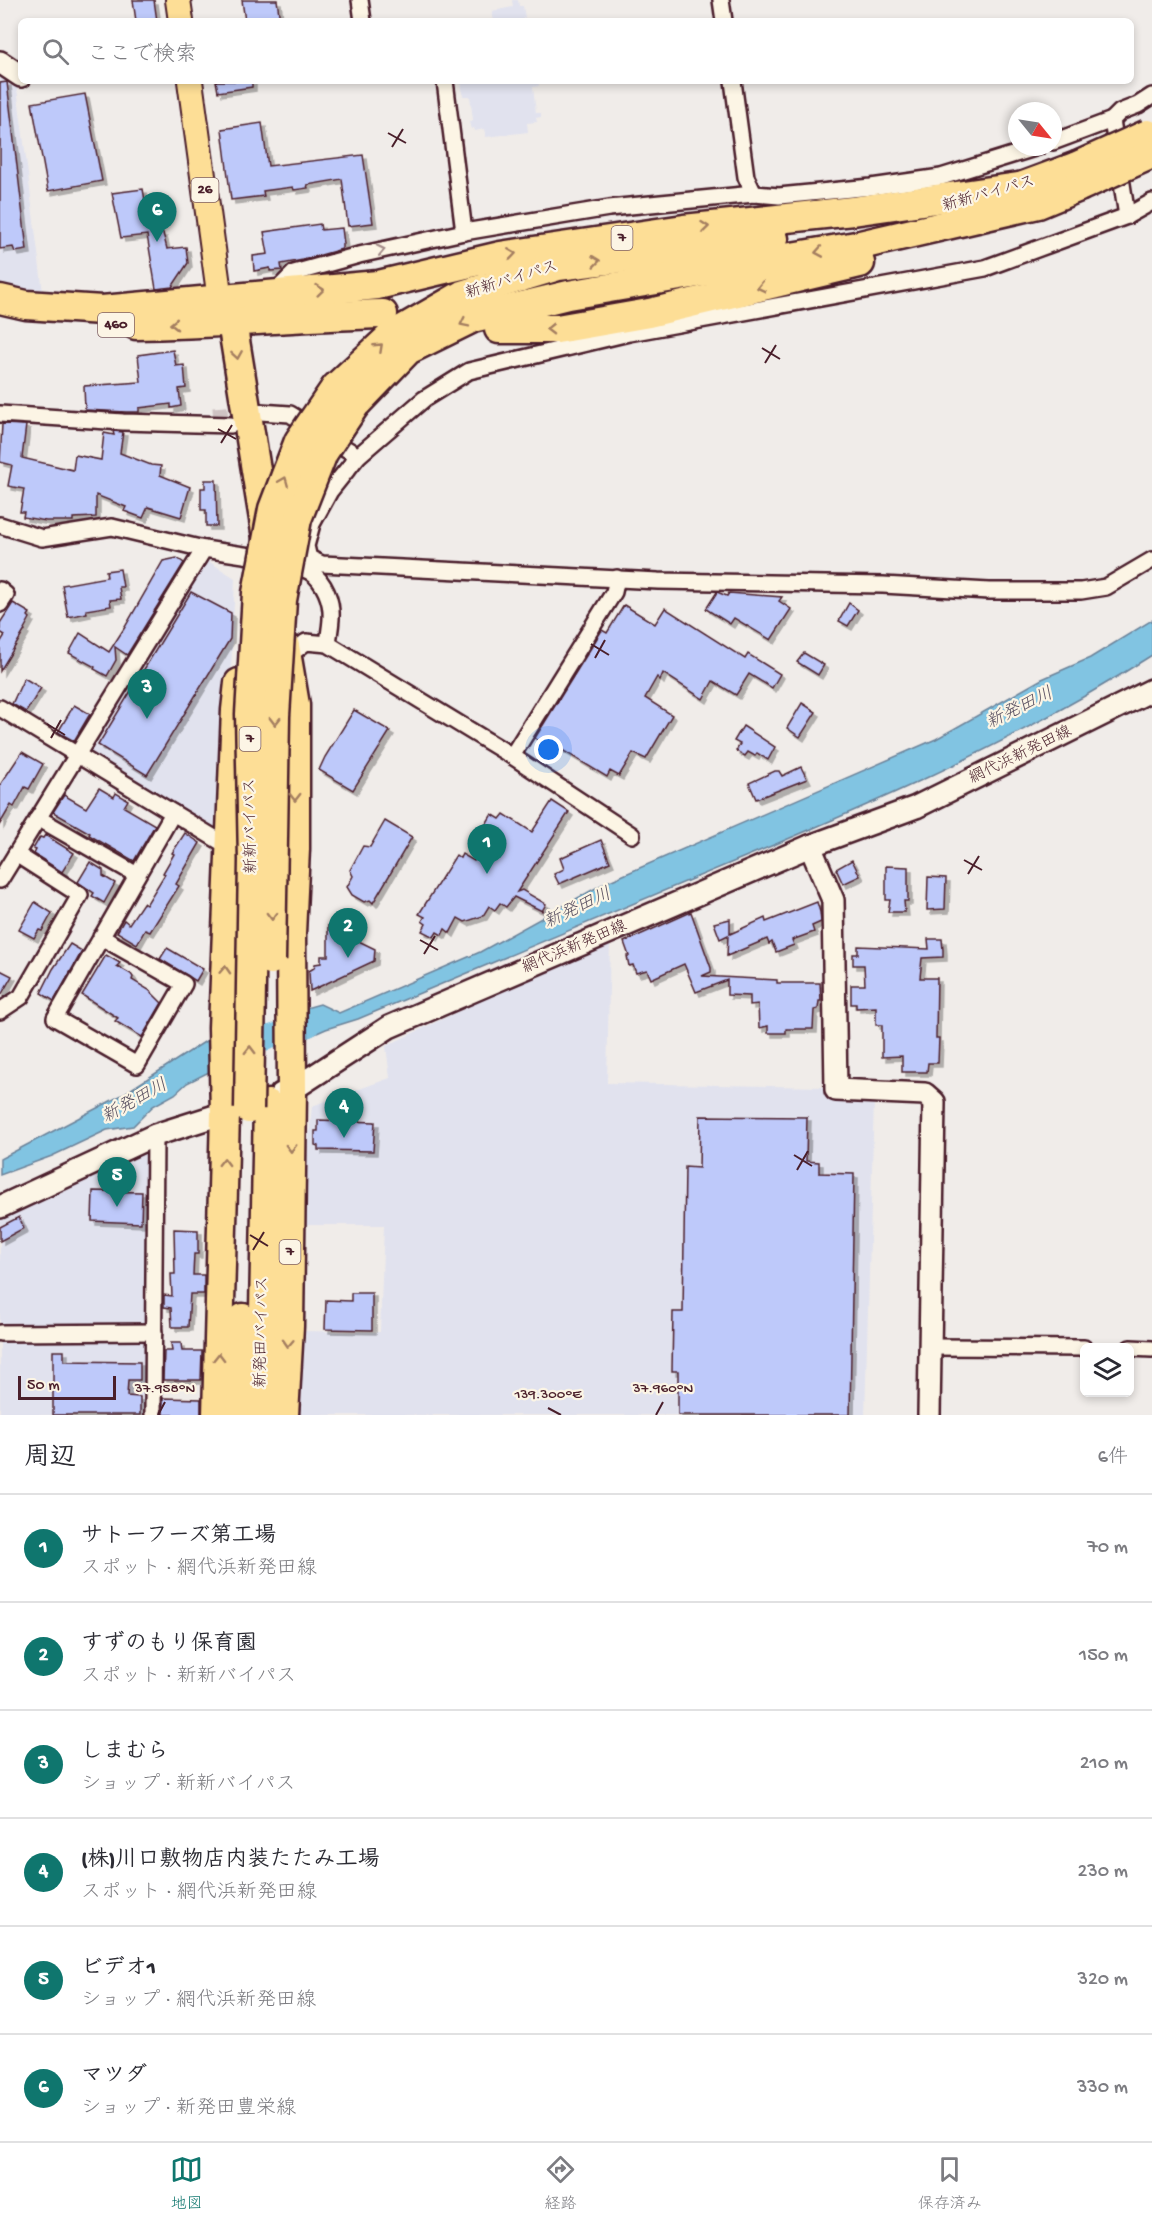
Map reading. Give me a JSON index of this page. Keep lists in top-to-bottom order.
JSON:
{
  "streets": {
    "highway": [
      "新新バイパス",
      "7",
      "460",
      "新発田バイパス"
    ],
    "main road": ["26", "網代浜新発田線"]
  },
  "crossings": [
    ["26", "7"],
    ["26", "460"],
    ["新新バイパス", "7"],
    ["新新バイパス", "網代浜新発田線"],
    ["新新バイパス", "新発田バイパス"],
    ["7", "460"],
    ["7", "網代浜新発田線"],
    ["7", "新発田バイパス"],
    ["網代浜新発田線", "新発田バイパス"]
  ],
  "water": ["新発田川"],
  "scale_bar": "50 m",
  "north": "bottom right",
  "page": {
    "search": "ここで検索",
    "pins": [
      "6",
      "3",
      "1",
      "2",
      "4",
      "5"
    ],
    "scale": "50 m",
    "heading": ["周辺", "6件"],
    "list": [
      {
        "mark": "1",
        "name": "サトーフーズ第工場",
        "note": "スポット · 網代浜新発田線",
        "value": "70 m"
      },
      {
        "mark": "2",
        "name": "すずのもり保育園",
        "note": "スポット · 新新バイパス",
        "value": "150 m"
      },
      {
        "mark": "3",
        "name": "しまむら",
        "note": "ショップ · 新新バイパス",
        "value": "210 m"
      },
      {
        "mark": "4",
        "name": "(株)川口敷物店内装たたみ工場",
        "note": "スポット · 網代浜新発田線",
        "value": "230 m"
      },
      {
        "mark": "5",
        "name": "ビデオ1",
        "note": "ショップ · 網代浜新発田線",
        "value": "320 m"
      },
      {
        "mark": "6",
        "name": "マツダ",
        "note": "ショップ · 新発田豊栄線",
        "value": "330 m"
      }
    ],
    "nav": ["地図", "経路", "保存済み"]
  },
  "coordinates": ["37.958°N", "37.960°N", "139.300°E"]
}
